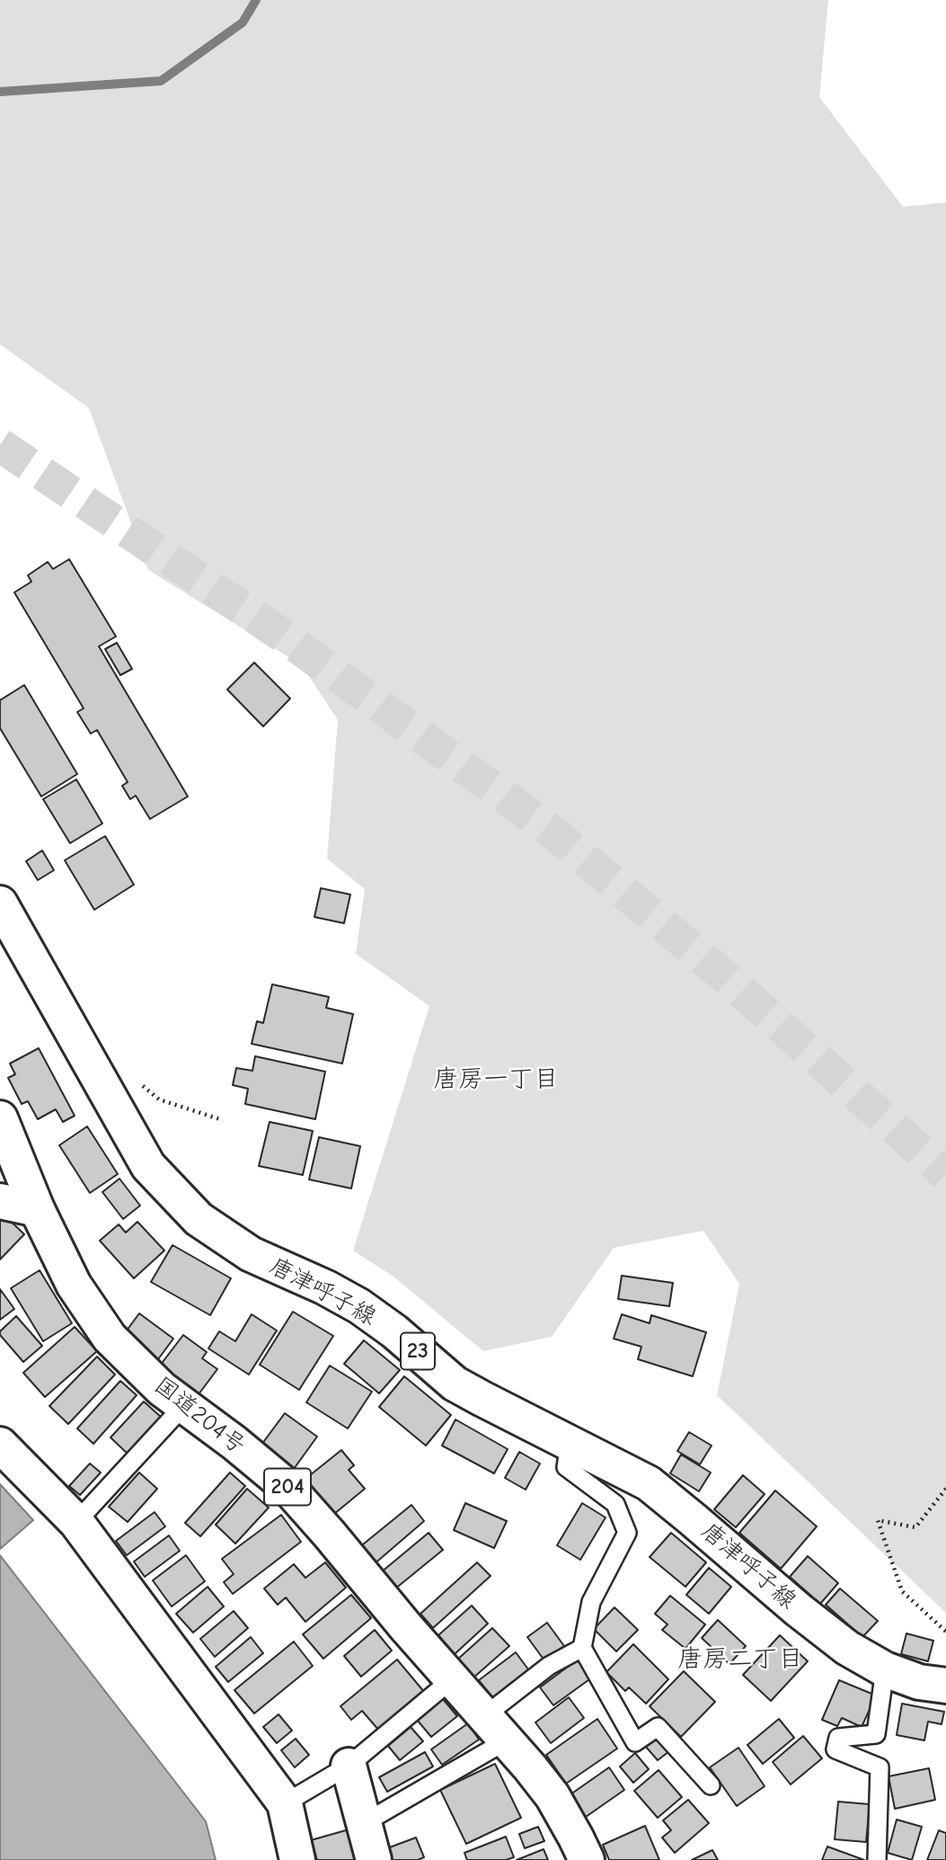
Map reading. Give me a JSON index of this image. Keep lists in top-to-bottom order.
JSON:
{
  "streets": {
    "main road": [
      "唐津呼子線",
      "23",
      "国道204号",
      "204"
    ]
  },
  "districts": ["唐房一丁目", "唐房二丁目"]
}
